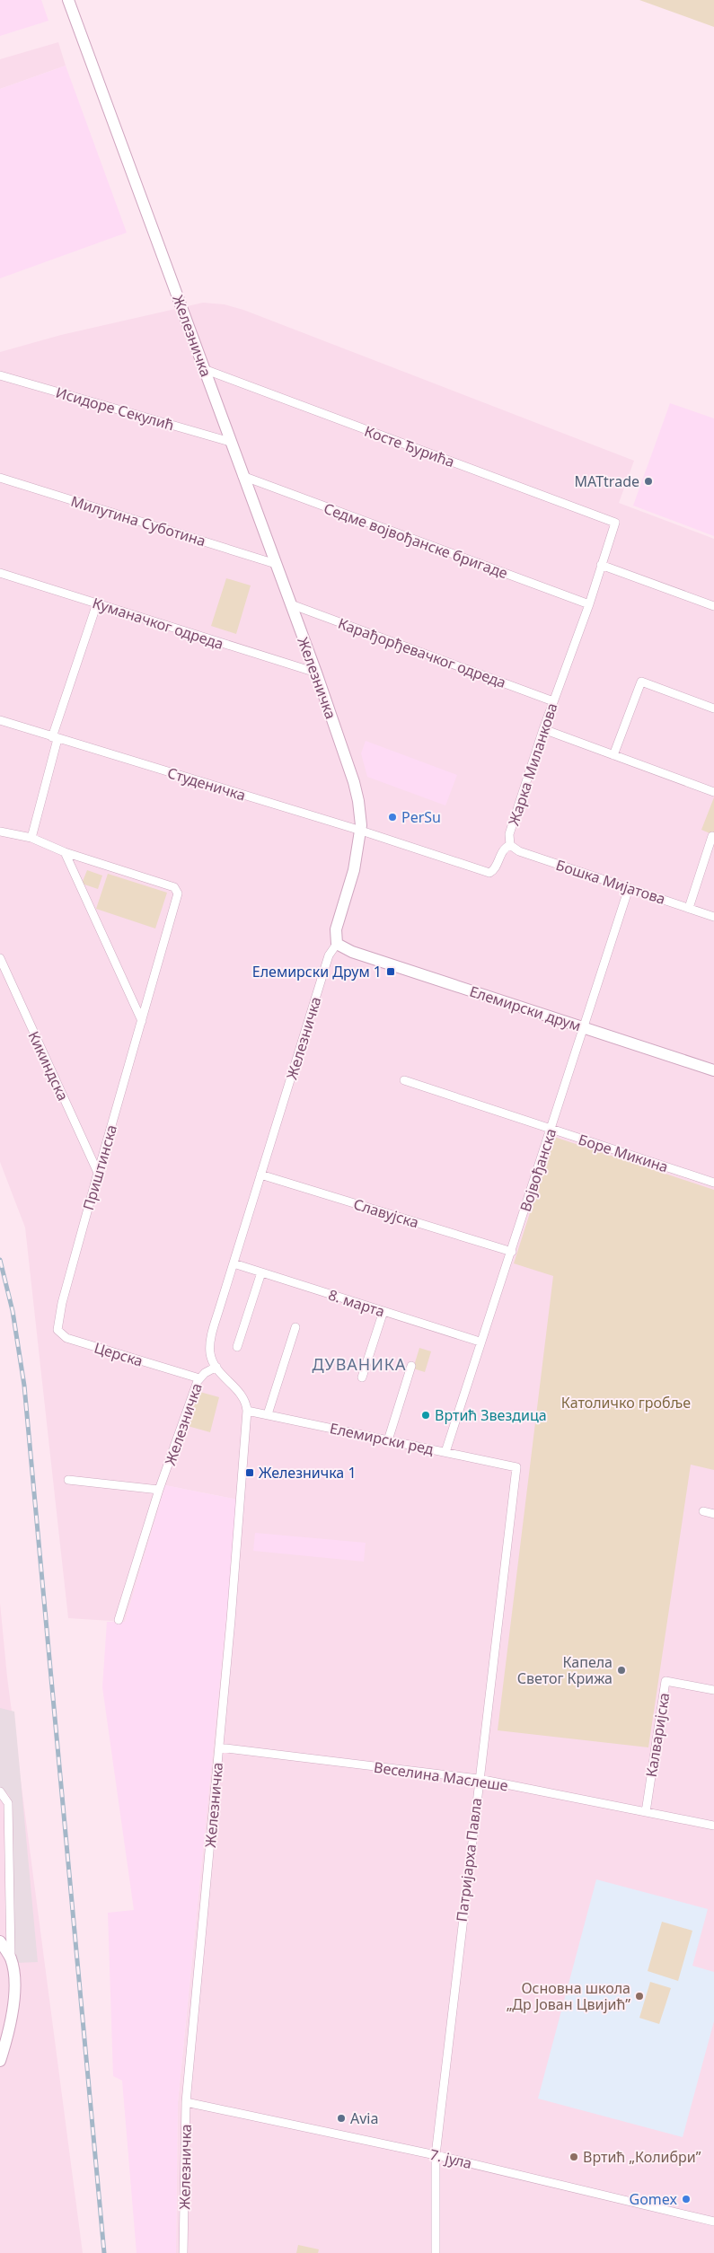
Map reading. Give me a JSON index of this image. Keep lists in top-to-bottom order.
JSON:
{
  "streets": {
    "street": [
      "Железничка",
      "Исидоре Секулић",
      "Косте Ђурића",
      "Милутина Суботина",
      "Седме војвођанске бригаде",
      "Куманачког одреда",
      "Карађорђевачког одреда",
      "Жарка Миланкова",
      "Студеничка",
      "Бошка Мијатова",
      "Елемирски друм",
      "Кикиндска",
      "Боре Микина",
      "Приштинска",
      "Војвођанска",
      "Славујска",
      "8. марта",
      "Церска",
      "Елемирски ред",
      "Калваријска",
      "Веселина Маслеше",
      "Патријарха Павла",
      "7. јула"
    ]
  },
  "crossings": [
    ["Железничка", "Исидоре Секулић"],
    ["Железничка", "Косте Ђурића"],
    ["Железничка", "Милутина Суботина"],
    ["Железничка", "Седме војвођанске бригаде"],
    ["Железничка", "Куманачког одреда"],
    ["Железничка", "Карађорђевачког одреда"],
    ["Железничка", "Жарка Миланкова"],
    ["Железничка", "Студеничка"],
    ["Железничка", "Елемирски друм"],
    ["Железничка", "Славујска"],
    ["Железничка", "8. марта"],
    ["Железничка", "Церска"],
    ["Железничка", "Елемирски ред"],
    ["Железничка", "Веселина Маслеше"],
    ["Железничка", "7. јула"],
    ["Косте Ђурића", "Жарка Миланкова"],
    ["Седме војвођанске бригаде", "Жарка Миланкова"],
    ["Карађорђевачког одреда", "Жарка Миланкова"],
    ["Жарка Миланкова", "Студеничка"],
    ["Жарка Миланкова", "Бошка Мијатова"],
    ["Бошка Мијатова", "Војвођанска"],
    ["Елемирски друм", "Војвођанска"],
    ["Кикиндска", "Приштинска"],
    ["Боре Микина", "Војвођанска"],
    ["Приштинска", "Церска"],
    ["Војвођанска", "Славујска"],
    ["Војвођанска", "8. марта"],
    ["Војвођанска", "Елемирски ред"],
    ["Елемирски ред", "Патријарха Павла"],
    ["Калваријска", "Веселина Маслеше"],
    ["Веселина Маслеше", "Патријарха Павла"],
    ["Патријарха Павла", "7. јула"]
  ],
  "districts": ["ДУВАНИКА"],
  "parks": ["Католичко гробље"],
  "places": {
    "other": [
      "MATtrade",
      "PerSu",
      "Вртић Звездица",
      "Капела Светог Крижа",
      "Основна школа „Др Јован Цвијић”",
      "Avia",
      "Вртић „Колибри”",
      "Gomex"
    ],
    "transit": ["Елемирски Друм 1", "Железничка 1"]
  }
}
